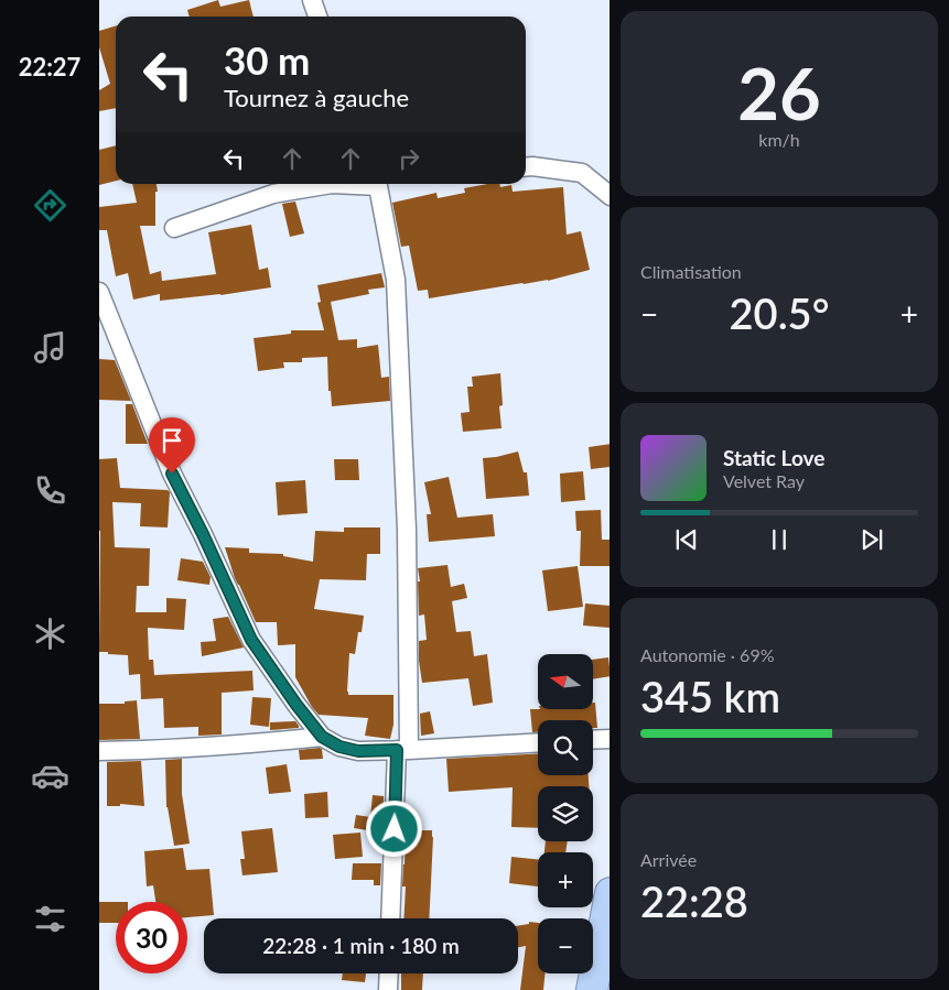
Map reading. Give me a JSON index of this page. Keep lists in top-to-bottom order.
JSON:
{
  "north": "left",
  "page": {
    "tabs": "22:27",
    "tile": [
      ["26", "km/h"],
      "Climatisation",
      ["Autonomie · 69%", "345 km"],
      ["Arrivée", "22:28"]
    ],
    "turn": ["30 m", "Tournez à gauche"],
    "heat": ["−", "20.5°", "+"],
    "song": ["Static Love", "Velvet Ray"],
    "map_buttons": ["+", "−"],
    "limit": "30",
    "trip": "22:28 · 1 min · 180 m"
  }
}
